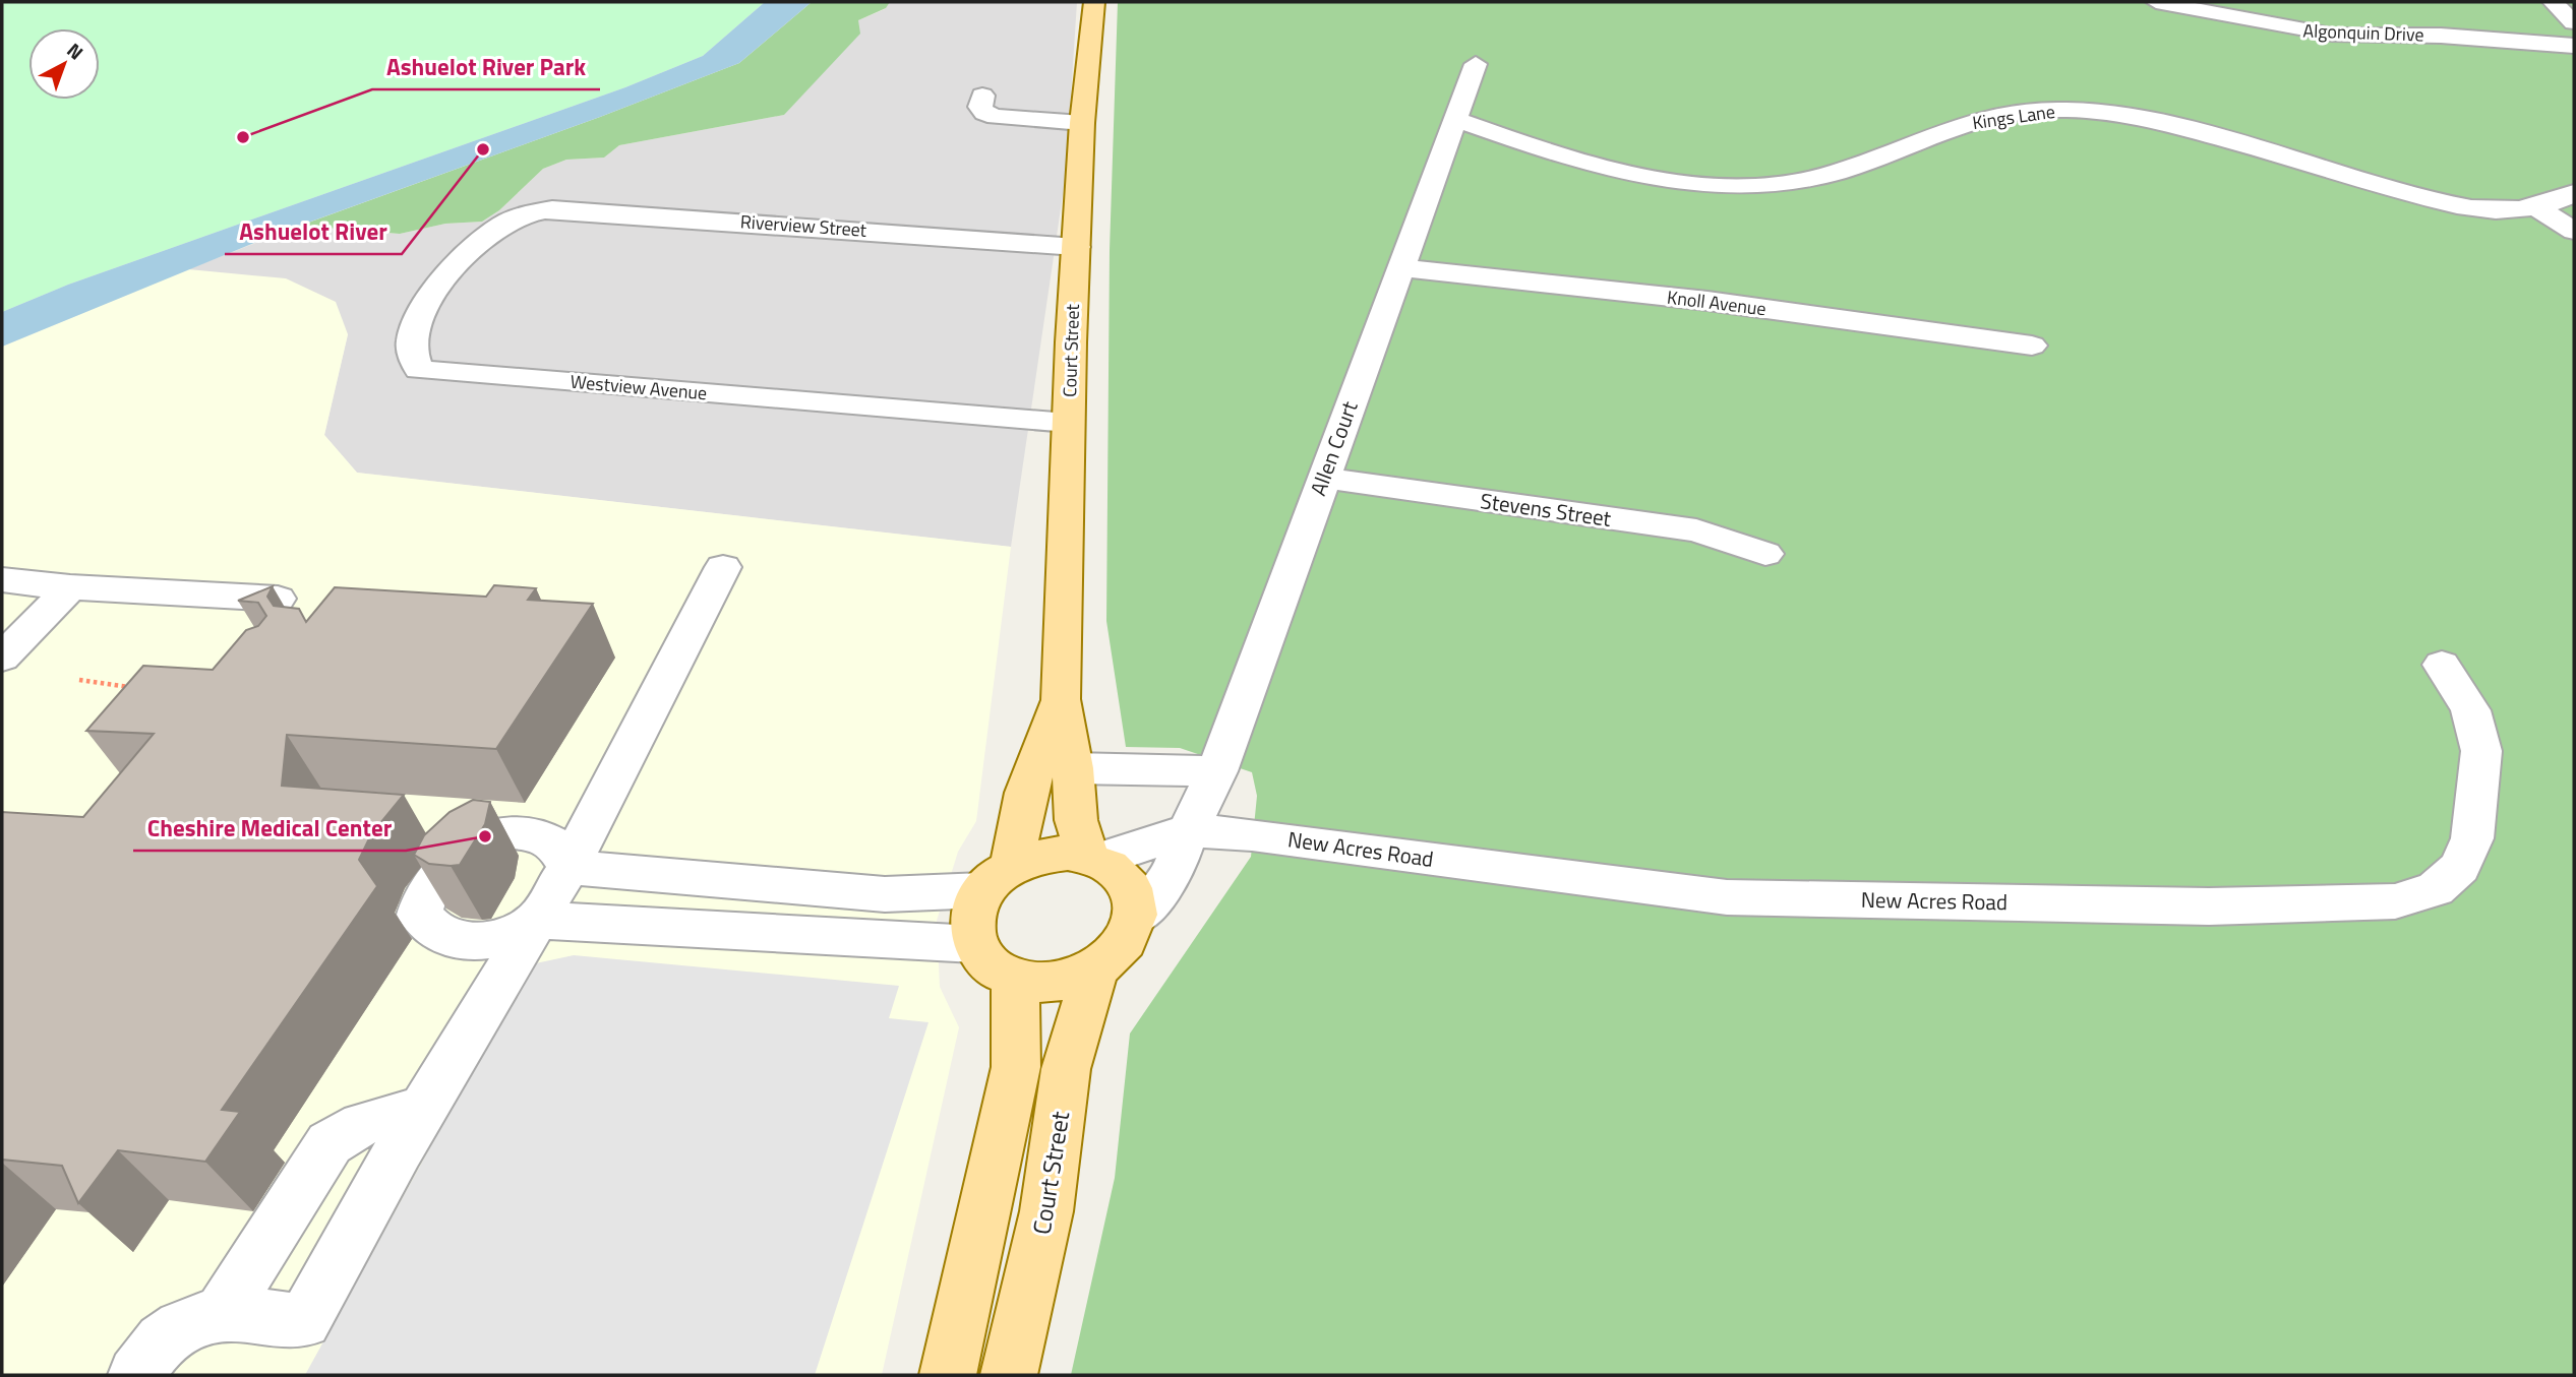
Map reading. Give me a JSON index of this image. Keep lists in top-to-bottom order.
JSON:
{
  "streets": {
    "main road": ["Court Street"],
    "street": [
      "Algonquin Drive",
      "Kings Lane",
      "Riverview Street",
      "Knoll Avenue",
      "Westview Avenue",
      "Allen Court",
      "Stevens Street",
      "New Acres Road"
    ]
  },
  "crossings": [
    ["Kings Lane", "Allen Court"],
    ["Riverview Street", "Court Street"],
    ["Riverview Street", "Westview Avenue"],
    ["Knoll Avenue", "Allen Court"],
    ["Court Street", "Westview Avenue"],
    ["Court Street", "Allen Court"],
    ["Allen Court", "Stevens Street"],
    ["Allen Court", "New Acres Road"]
  ],
  "places": ["Ashuelot River Park", "Ashuelot River", "Cheshire Medical Center"],
  "north": "top right"
}
